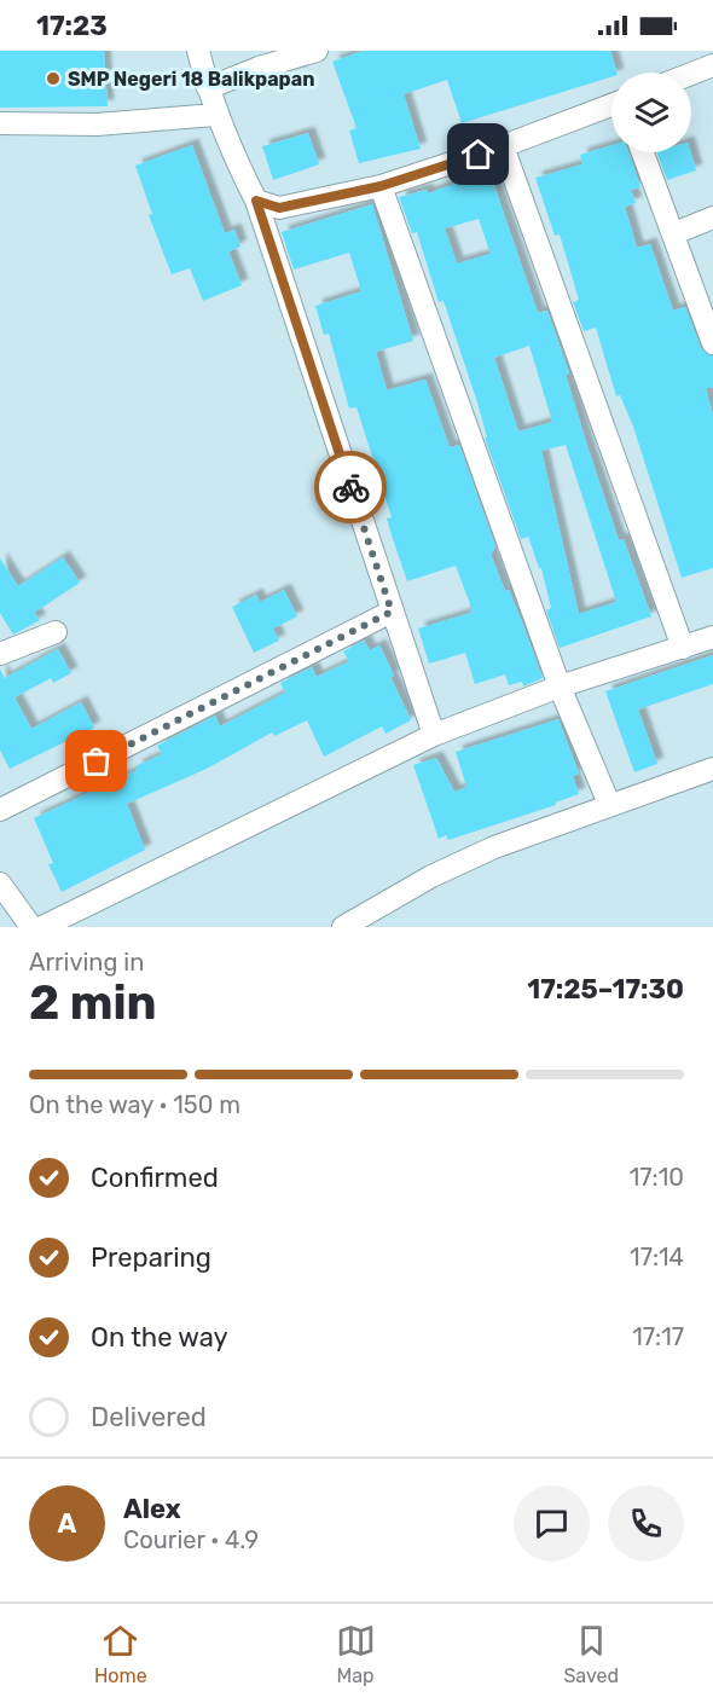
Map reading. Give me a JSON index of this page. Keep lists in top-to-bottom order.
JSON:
{
  "places": ["SMP Negeri 18 Balikpapan"],
  "page": {
    "status": "17:23",
    "heading": ["2 min", "Arriving in", "17:25–17:30"],
    "panel": ["Alex", "Courier · 4.9"],
    "bar": "On the way · 150 m",
    "list": [
      ["Confirmed", "17:10"],
      ["Preparing", "17:14"],
      ["On the way", "17:17"],
      "Delivered"
    ],
    "round": "A",
    "tabs": ["Home", "Map", "Saved"]
  }
}
